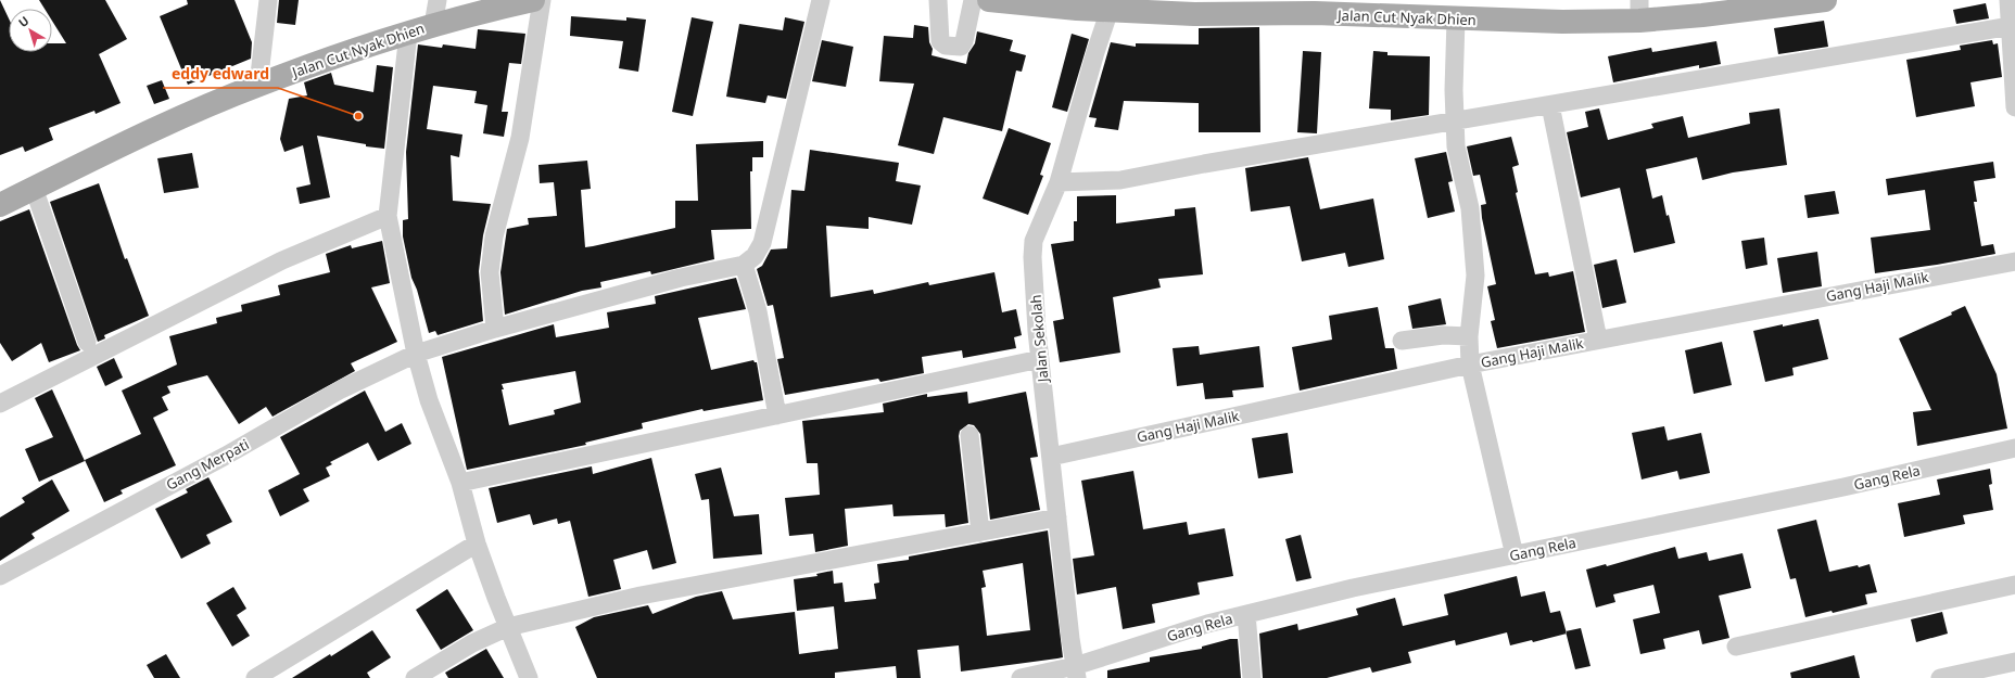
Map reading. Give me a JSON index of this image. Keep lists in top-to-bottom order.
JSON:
{
  "streets": {
    "main road": ["Jalan Cut Nyak Dhien"],
    "street": [
      "Gang Haji Malik",
      "Jalan Sekolah",
      "Gang Merpati",
      "Gang Rela"
    ]
  },
  "crossings": [
    ["Jalan Cut Nyak Dhien", "Jalan Sekolah"],
    ["Gang Haji Malik", "Jalan Sekolah"],
    ["Jalan Sekolah", "Gang Rela"]
  ],
  "places": ["eddy edward"],
  "north": "top left"
}
